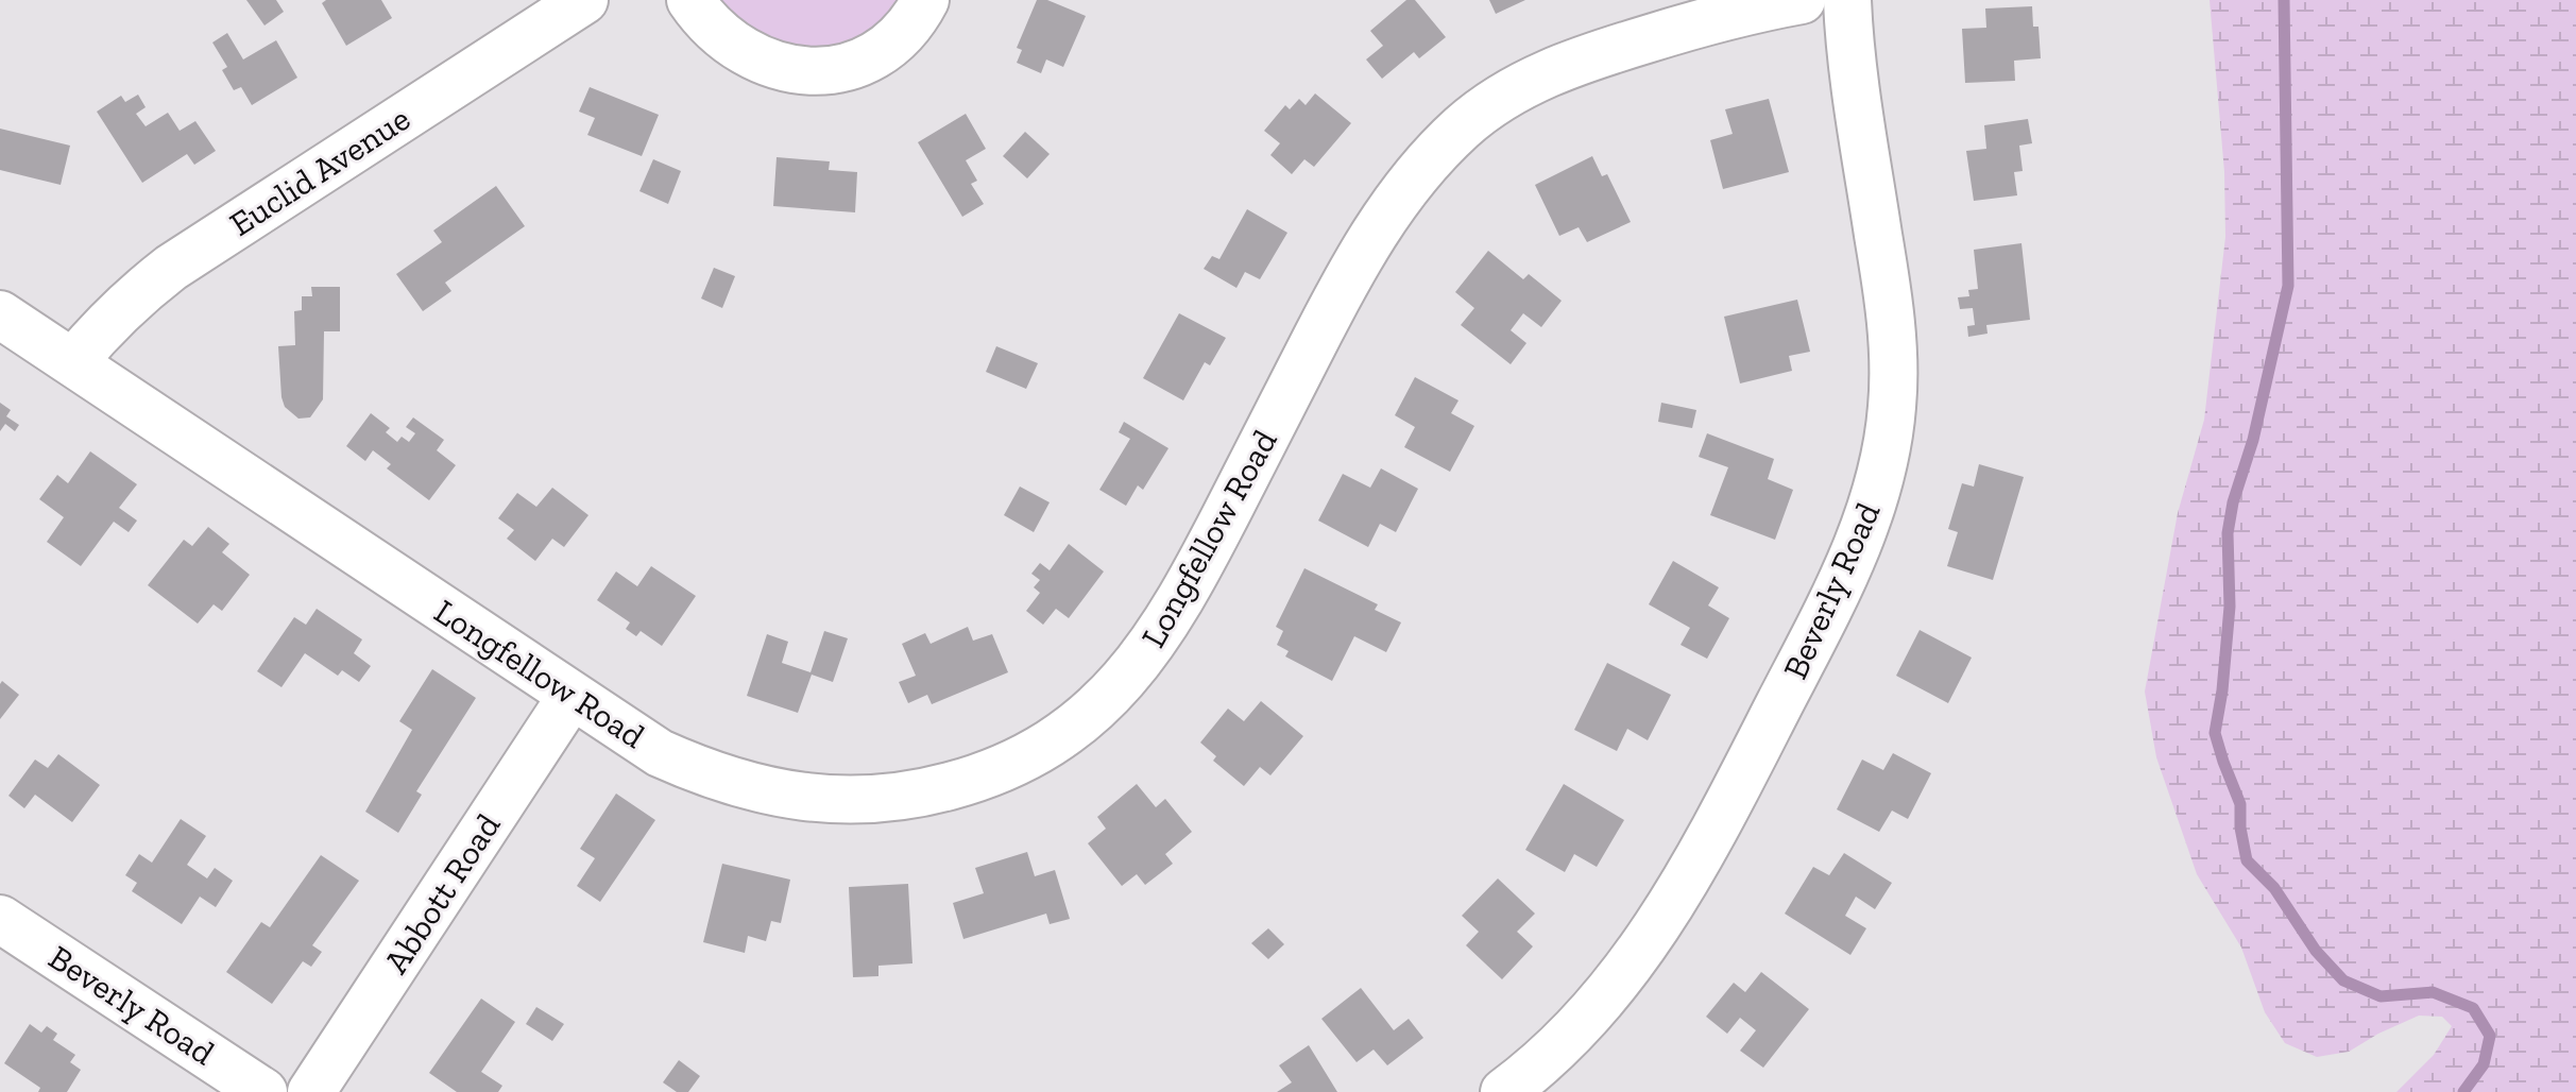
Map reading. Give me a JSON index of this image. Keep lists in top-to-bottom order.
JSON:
{
  "streets": {
    "street": [
      "Euclid Avenue",
      "Longfellow Road",
      "Beverly Road",
      "Abbott Road"
    ]
  },
  "crossings": [
    ["Euclid Avenue", "Longfellow Road"],
    ["Longfellow Road", "Abbott Road"]
  ]
}
